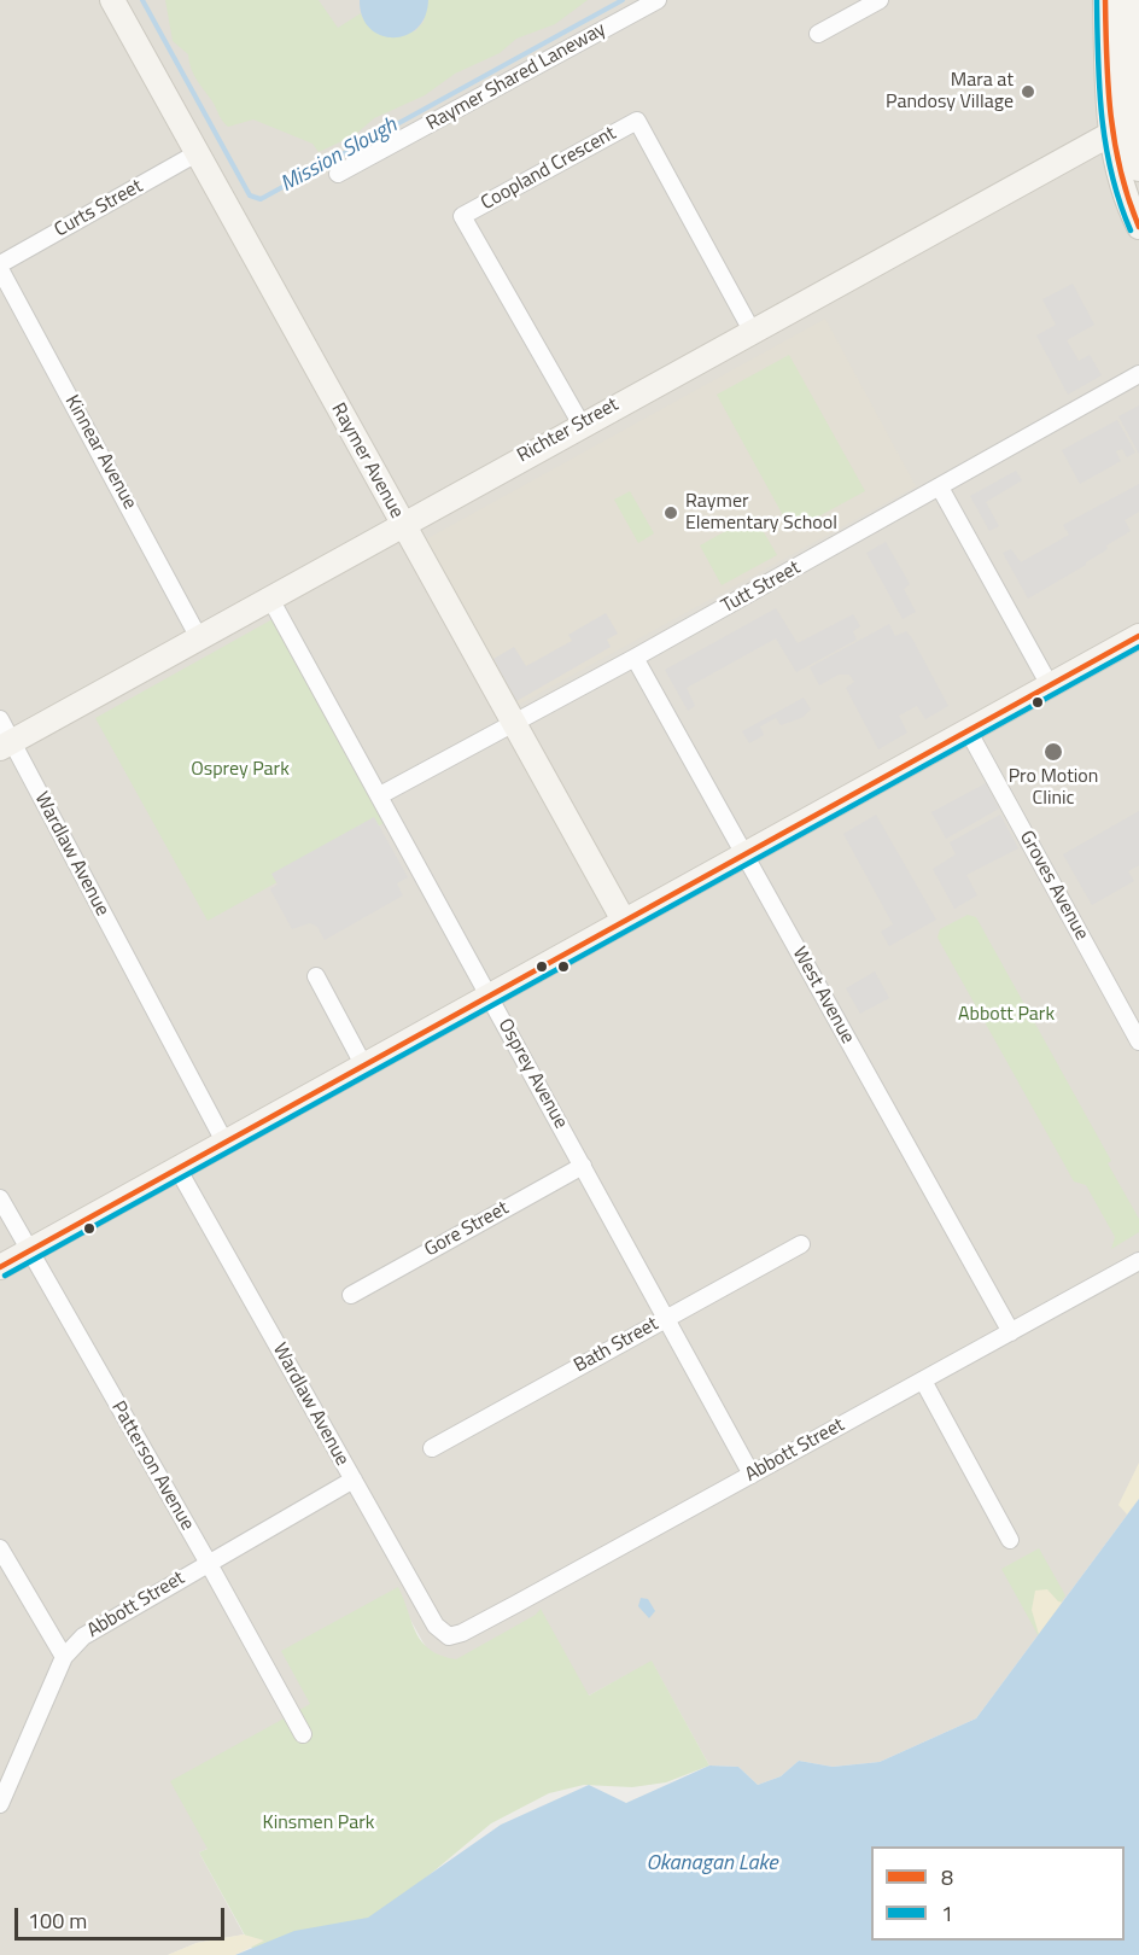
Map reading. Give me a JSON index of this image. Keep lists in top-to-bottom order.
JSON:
{
  "streets": {
    "street": [
      "Raymer Shared Laneway",
      "Coopland Crescent",
      "Curts Street",
      "Richter Street",
      "Kinnear Avenue",
      "Raymer Avenue",
      "Tutt Street",
      "Wardlaw Avenue",
      "Groves Avenue",
      "West Avenue",
      "Osprey Avenue",
      "Gore Street",
      "Bath Street",
      "Abbott Street",
      "Patterson Avenue"
    ]
  },
  "crossings": [
    ["Coopland Crescent", "Richter Street"],
    ["Curts Street", "Kinnear Avenue"],
    ["Curts Street", "Raymer Avenue"],
    ["Richter Street", "Kinnear Avenue"],
    ["Richter Street", "Raymer Avenue"],
    ["Richter Street", "Wardlaw Avenue"],
    ["Richter Street", "Osprey Avenue"],
    ["Raymer Avenue", "Tutt Street"],
    ["Tutt Street", "West Avenue"],
    ["Tutt Street", "Osprey Avenue"],
    ["Wardlaw Avenue", "Abbott Street"],
    ["West Avenue", "Abbott Street"],
    ["Osprey Avenue", "Gore Street"],
    ["Osprey Avenue", "Bath Street"],
    ["Osprey Avenue", "Abbott Street"],
    ["Abbott Street", "Patterson Avenue"]
  ],
  "water": ["Mission Slough", "Okanagan Lake"],
  "parks": ["Osprey Park", "Abbott Park", "Kinsmen Park"],
  "places": ["Mara at Pandosy Village", "Raymer Elementary School", "Pro Motion Clinic"],
  "lines": ["transit line 8", "transit line 1"],
  "legend": ["8", "1"],
  "scale_bar": "100 m"
}
